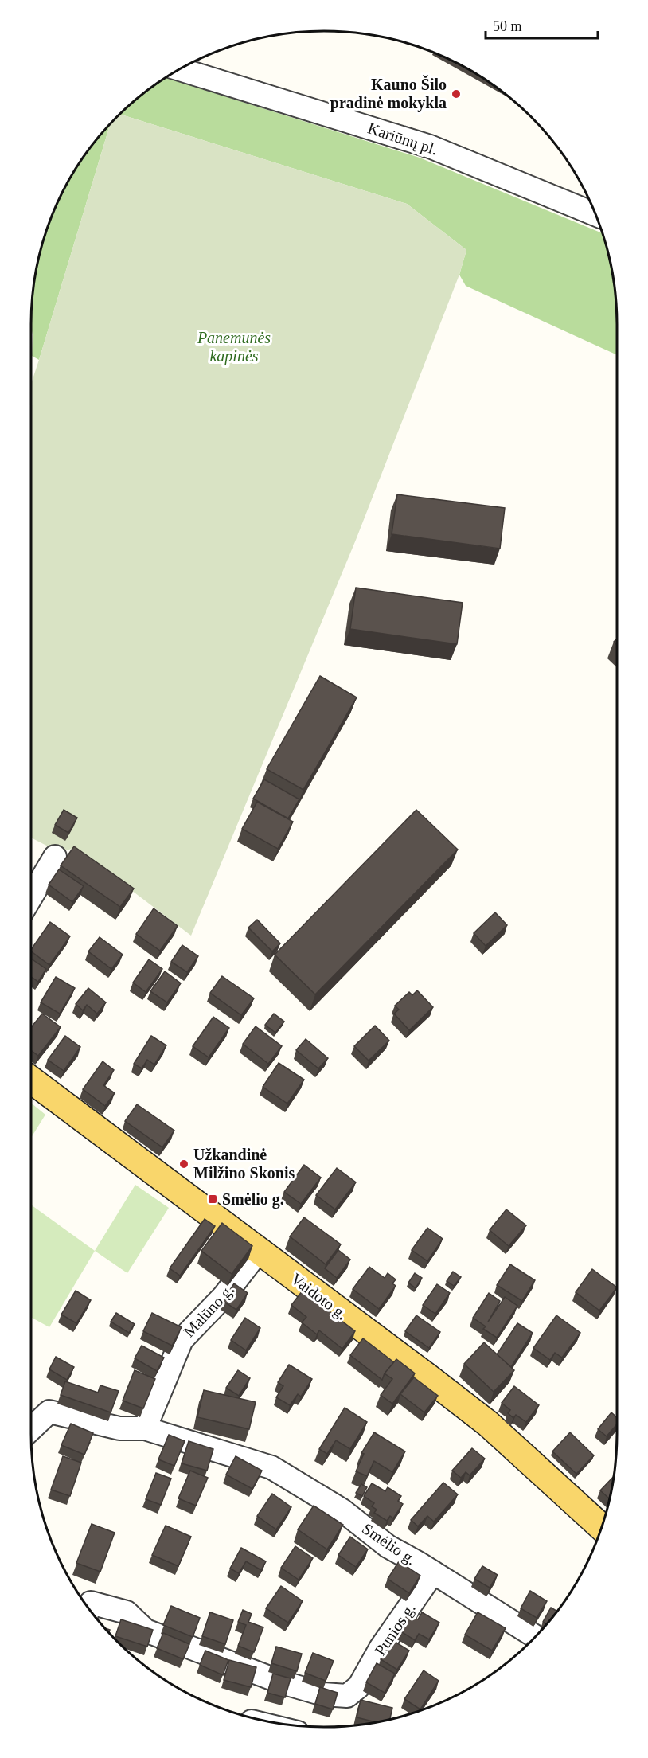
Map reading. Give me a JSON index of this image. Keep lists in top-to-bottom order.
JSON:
{
  "streets": {
    "main road": ["Vaidoto g."],
    "street": [
      "Kariūnų pl.",
      "Malūno g.",
      "Smėlio g.",
      "Punios g."
    ]
  },
  "crossings": [
    ["Vaidoto g.", "Malūno g."],
    ["Malūno g.", "Smėlio g."],
    ["Smėlio g.", "Punios g."]
  ],
  "parks": ["Panemunės kapinės"],
  "places": {
    "other": ["Kauno Šilo pradinė mokykla", "Užkandinė Milžino Skonis"],
    "transit": ["Smėlio g."]
  },
  "scale_bar": "50 m"
}
